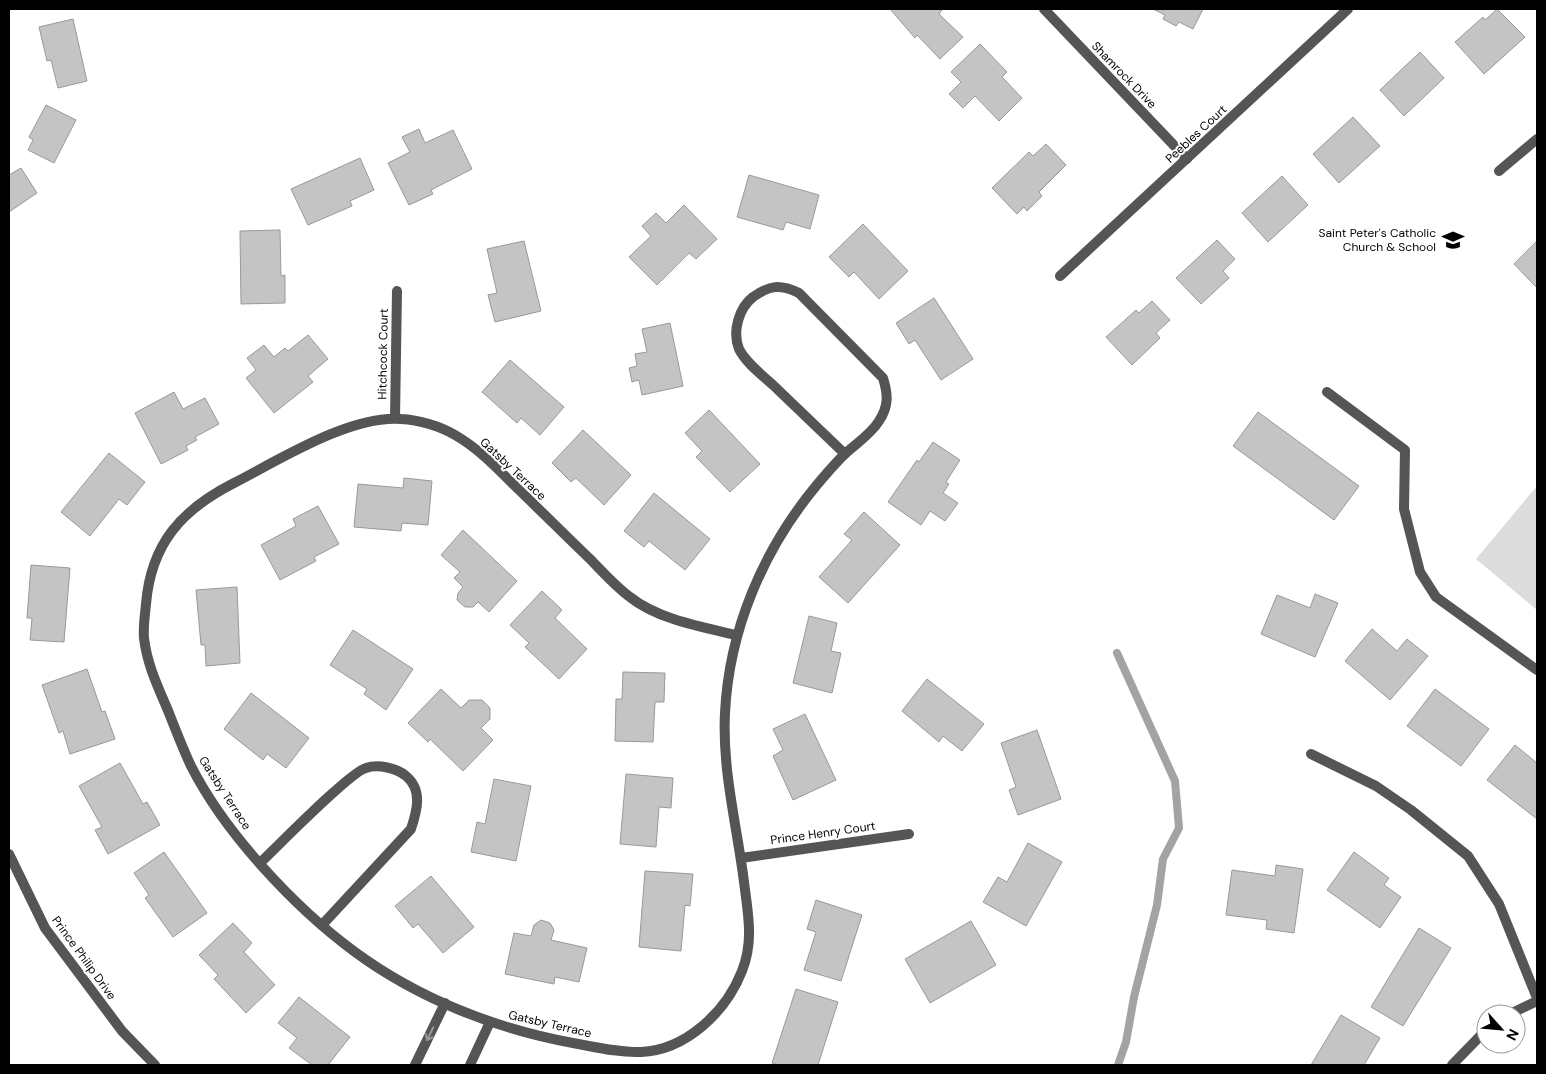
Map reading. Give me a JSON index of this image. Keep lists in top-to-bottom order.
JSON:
{
  "streets": {
    "street": [
      "Shamrock Drive",
      "Peebles Court",
      "Hitchcock Court",
      "Gatsby Terrace",
      "Prince Henry Court",
      "Prince Philip Drive"
    ]
  },
  "crossings": [
    ["Shamrock Drive", "Peebles Court"],
    ["Hitchcock Court", "Gatsby Terrace"],
    ["Gatsby Terrace", "Prince Henry Court"]
  ],
  "places": {
    "school or university": ["Saint Peter's Catholic Church & School"]
  },
  "north": "bottom right"
}
